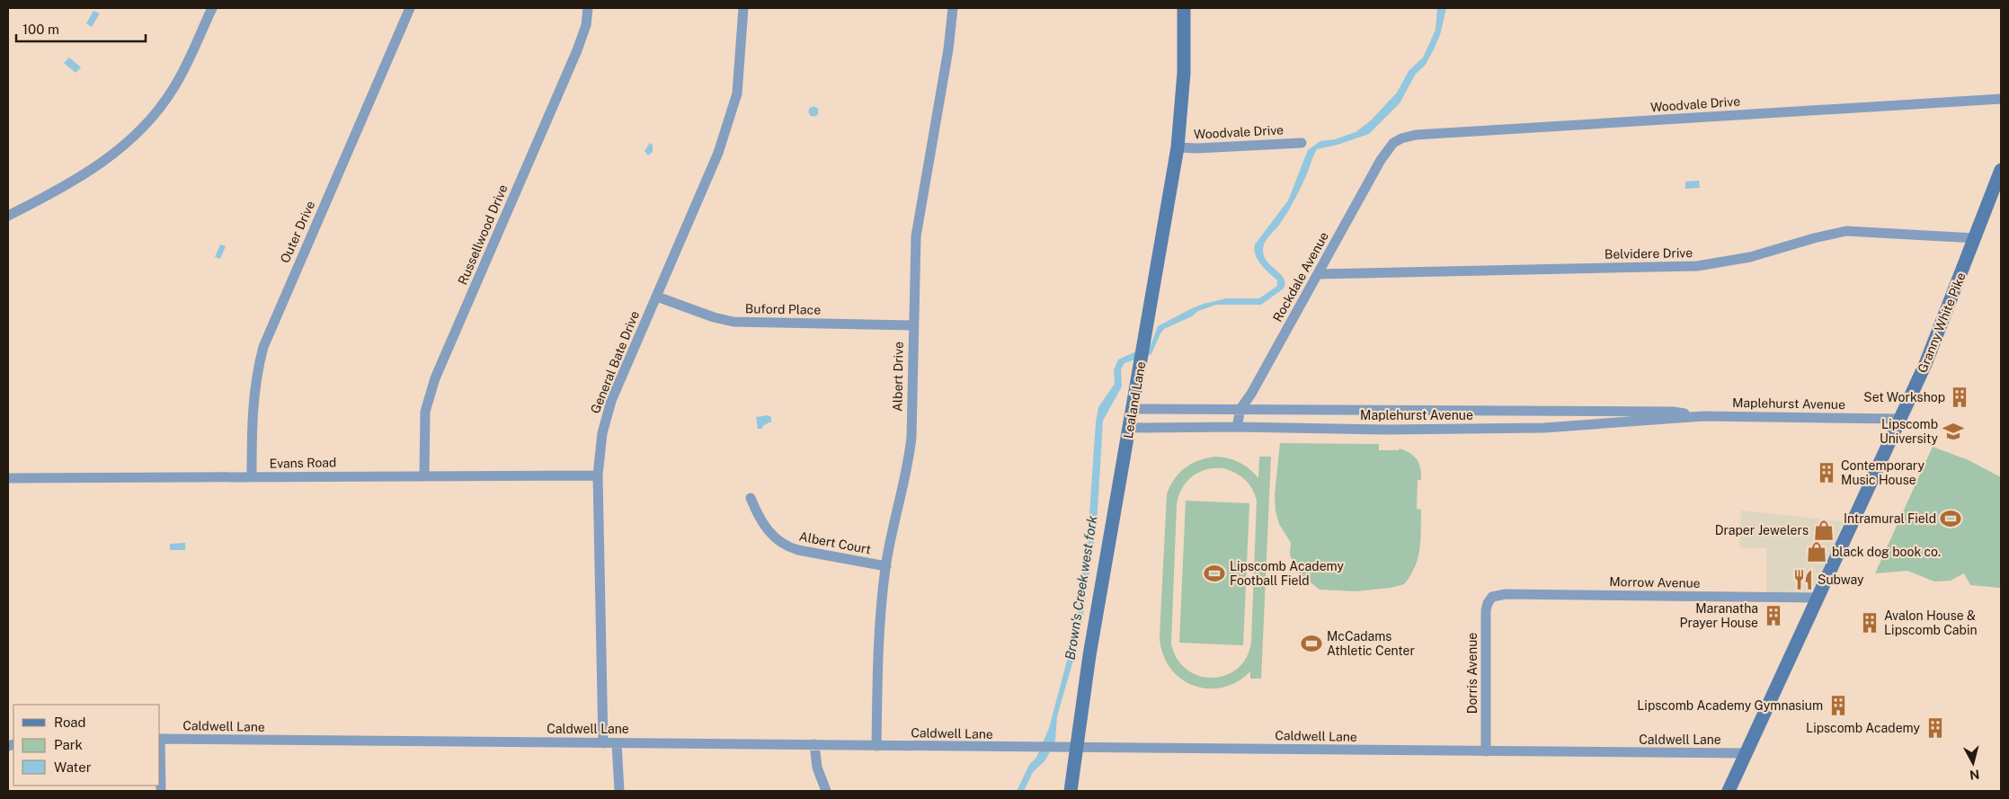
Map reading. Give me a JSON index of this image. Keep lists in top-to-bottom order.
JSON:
{
  "streets": {
    "street": [
      "Woodvale Drive",
      "Outer Drive",
      "Russellwood Drive",
      "Belvidere Drive",
      "Rockdale Avenue",
      "Buford Place",
      "Granny White Pike",
      "General Bate Drive",
      "Albert Drive",
      "Lealand Lane",
      "Maplehurst Avenue",
      "Evans Road",
      "Albert Court",
      "Morrow Avenue",
      "Dorris Avenue",
      "Caldwell Lane"
    ]
  },
  "crossings": [
    ["Woodvale Drive", "Rockdale Avenue"],
    ["Woodvale Drive", "Lealand Lane"],
    ["Outer Drive", "Evans Road"],
    ["Russellwood Drive", "Evans Road"],
    ["Belvidere Drive", "Rockdale Avenue"],
    ["Belvidere Drive", "Granny White Pike"],
    ["Rockdale Avenue", "Maplehurst Avenue"],
    ["Buford Place", "General Bate Drive"],
    ["Buford Place", "Albert Drive"],
    ["Granny White Pike", "Maplehurst Avenue"],
    ["Granny White Pike", "Morrow Avenue"],
    ["Granny White Pike", "Caldwell Lane"],
    ["General Bate Drive", "Evans Road"],
    ["General Bate Drive", "Caldwell Lane"],
    ["Albert Drive", "Albert Court"],
    ["Albert Drive", "Caldwell Lane"],
    ["Lealand Lane", "Maplehurst Avenue"],
    ["Lealand Lane", "Caldwell Lane"],
    ["Morrow Avenue", "Dorris Avenue"],
    ["Dorris Avenue", "Caldwell Lane"]
  ],
  "water": ["Brown's Creek west fork"],
  "places": {
    "building": [
      "Set Workshop",
      "Contemporary Music House",
      "Maranatha Prayer House",
      "Avalon House & Lipscomb Cabin",
      "Lipscomb Academy Gymnasium",
      "Lipscomb Academy"
    ],
    "school or university": ["Lipscomb University"],
    "sports": ["Intramural Field", "Lipscomb Academy Football Field", "McCadams Athletic Center"],
    "shop": ["Draper Jewelers", "black dog book co."],
    "restaurant": ["Subway"]
  },
  "legend": ["Road", "Park", "Water"],
  "scale_bar": "100 m",
  "north": "bottom"
}
